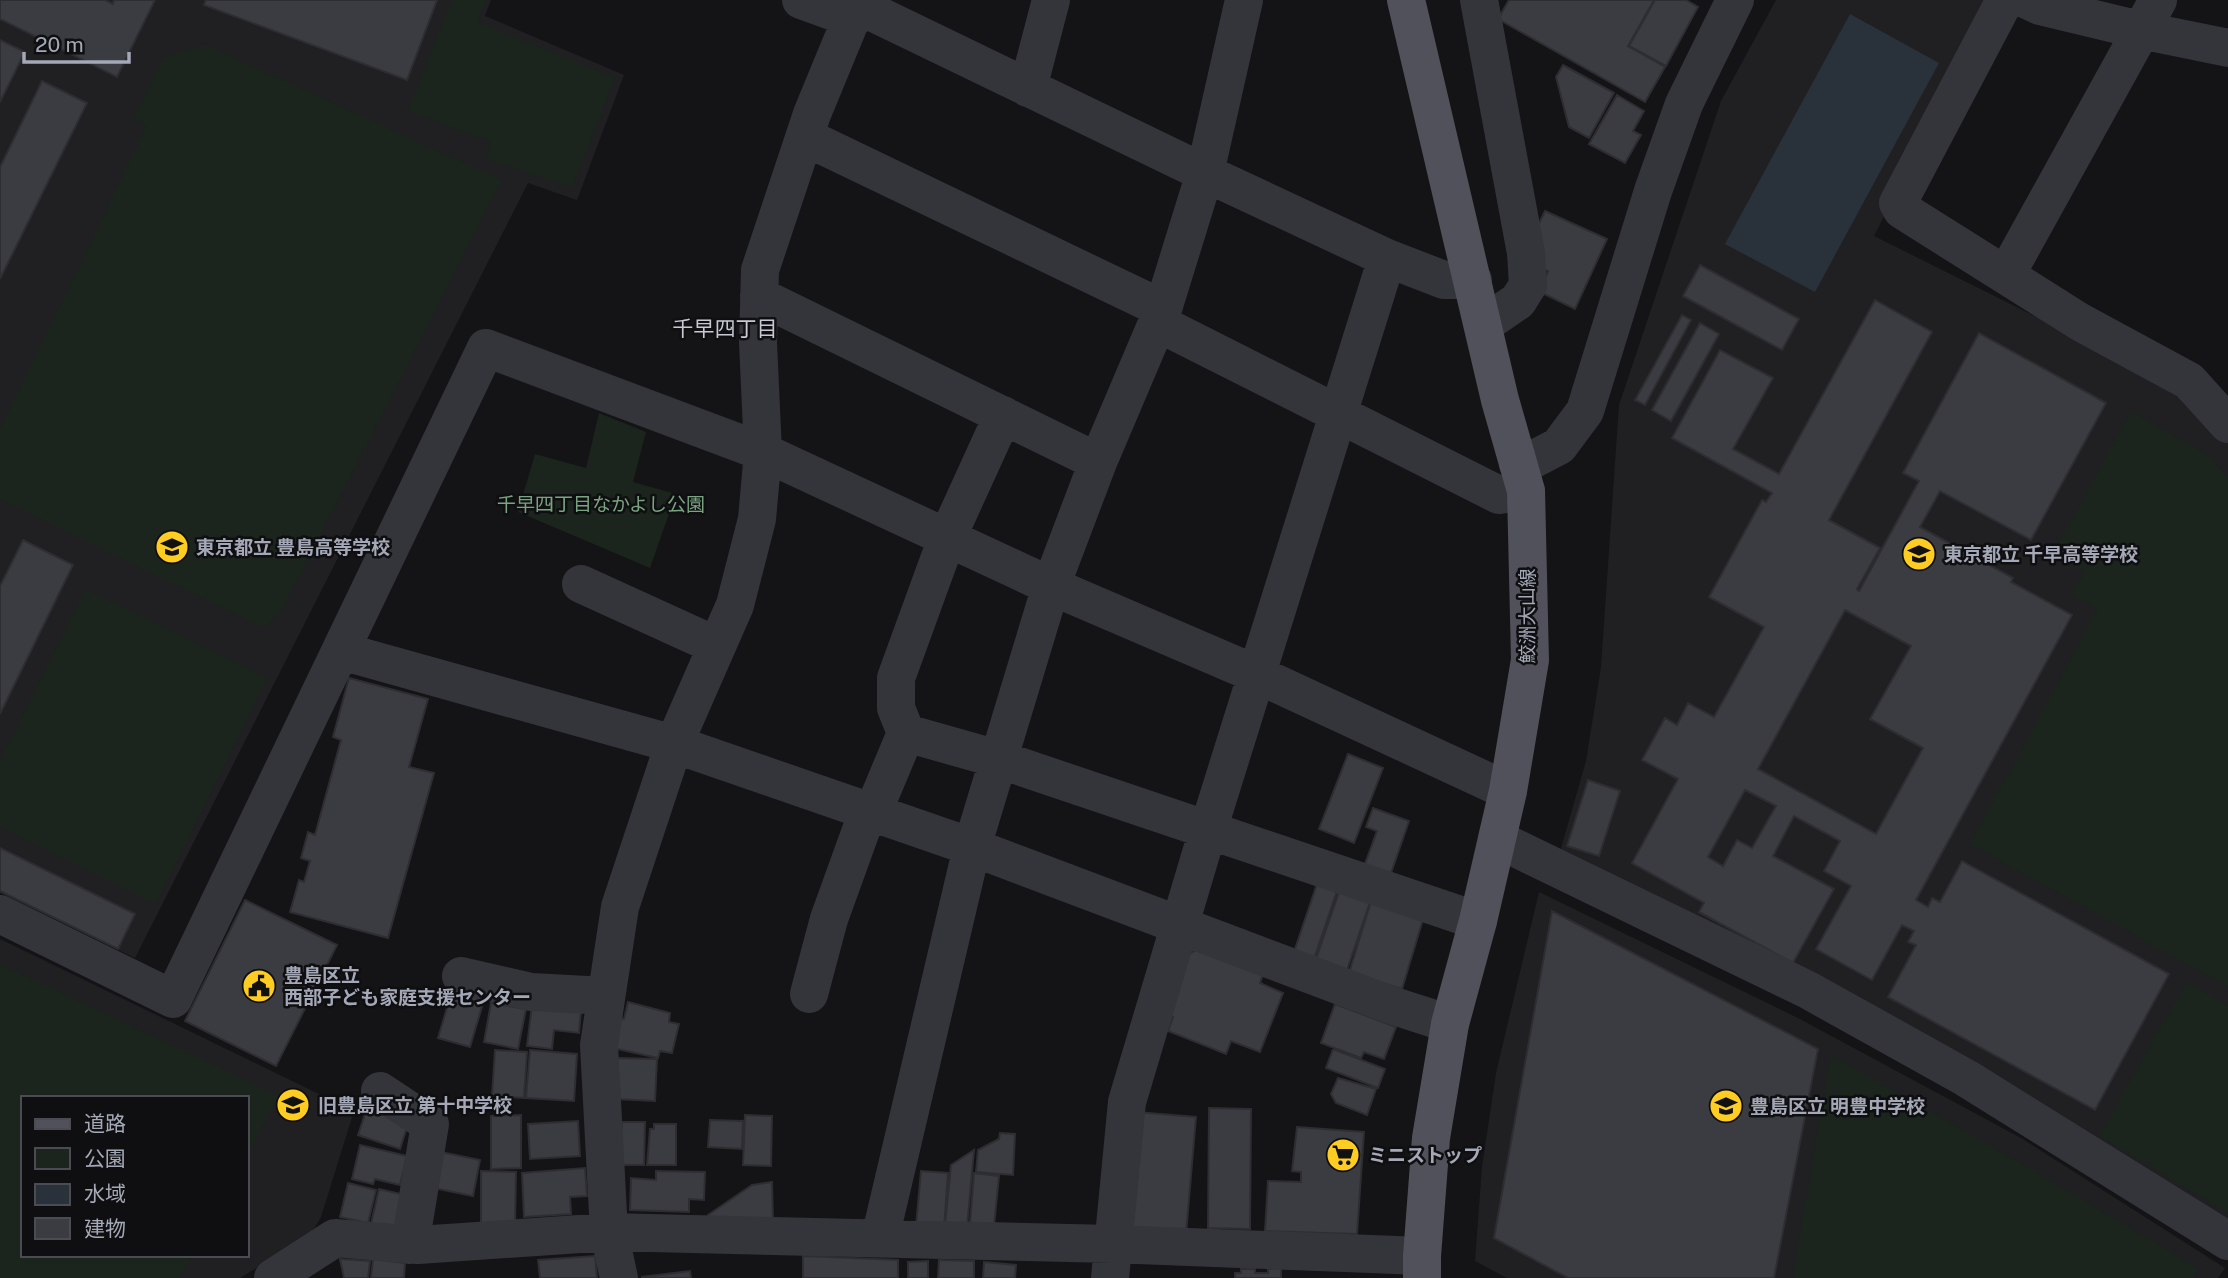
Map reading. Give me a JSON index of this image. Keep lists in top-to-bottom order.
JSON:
{
  "streets": {
    "main road": ["鮫洲大山線"]
  },
  "districts": ["千早四丁目"],
  "parks": ["千早四丁目なかよし公園"],
  "places": {
    "school or university": [
      "東京都立 豊島高等学校",
      "東京都立 千早高等学校",
      "旧豊島区立 第十中学校",
      "豊島区立 明豊中学校"
    ],
    "public building": ["豊島区立 西部子ども家庭支援センター"],
    "supermarket": ["ミニストップ"]
  },
  "legend": [
    "道路",
    "公園",
    "水域",
    "建物"
  ],
  "scale_bar": "20 m"
}
